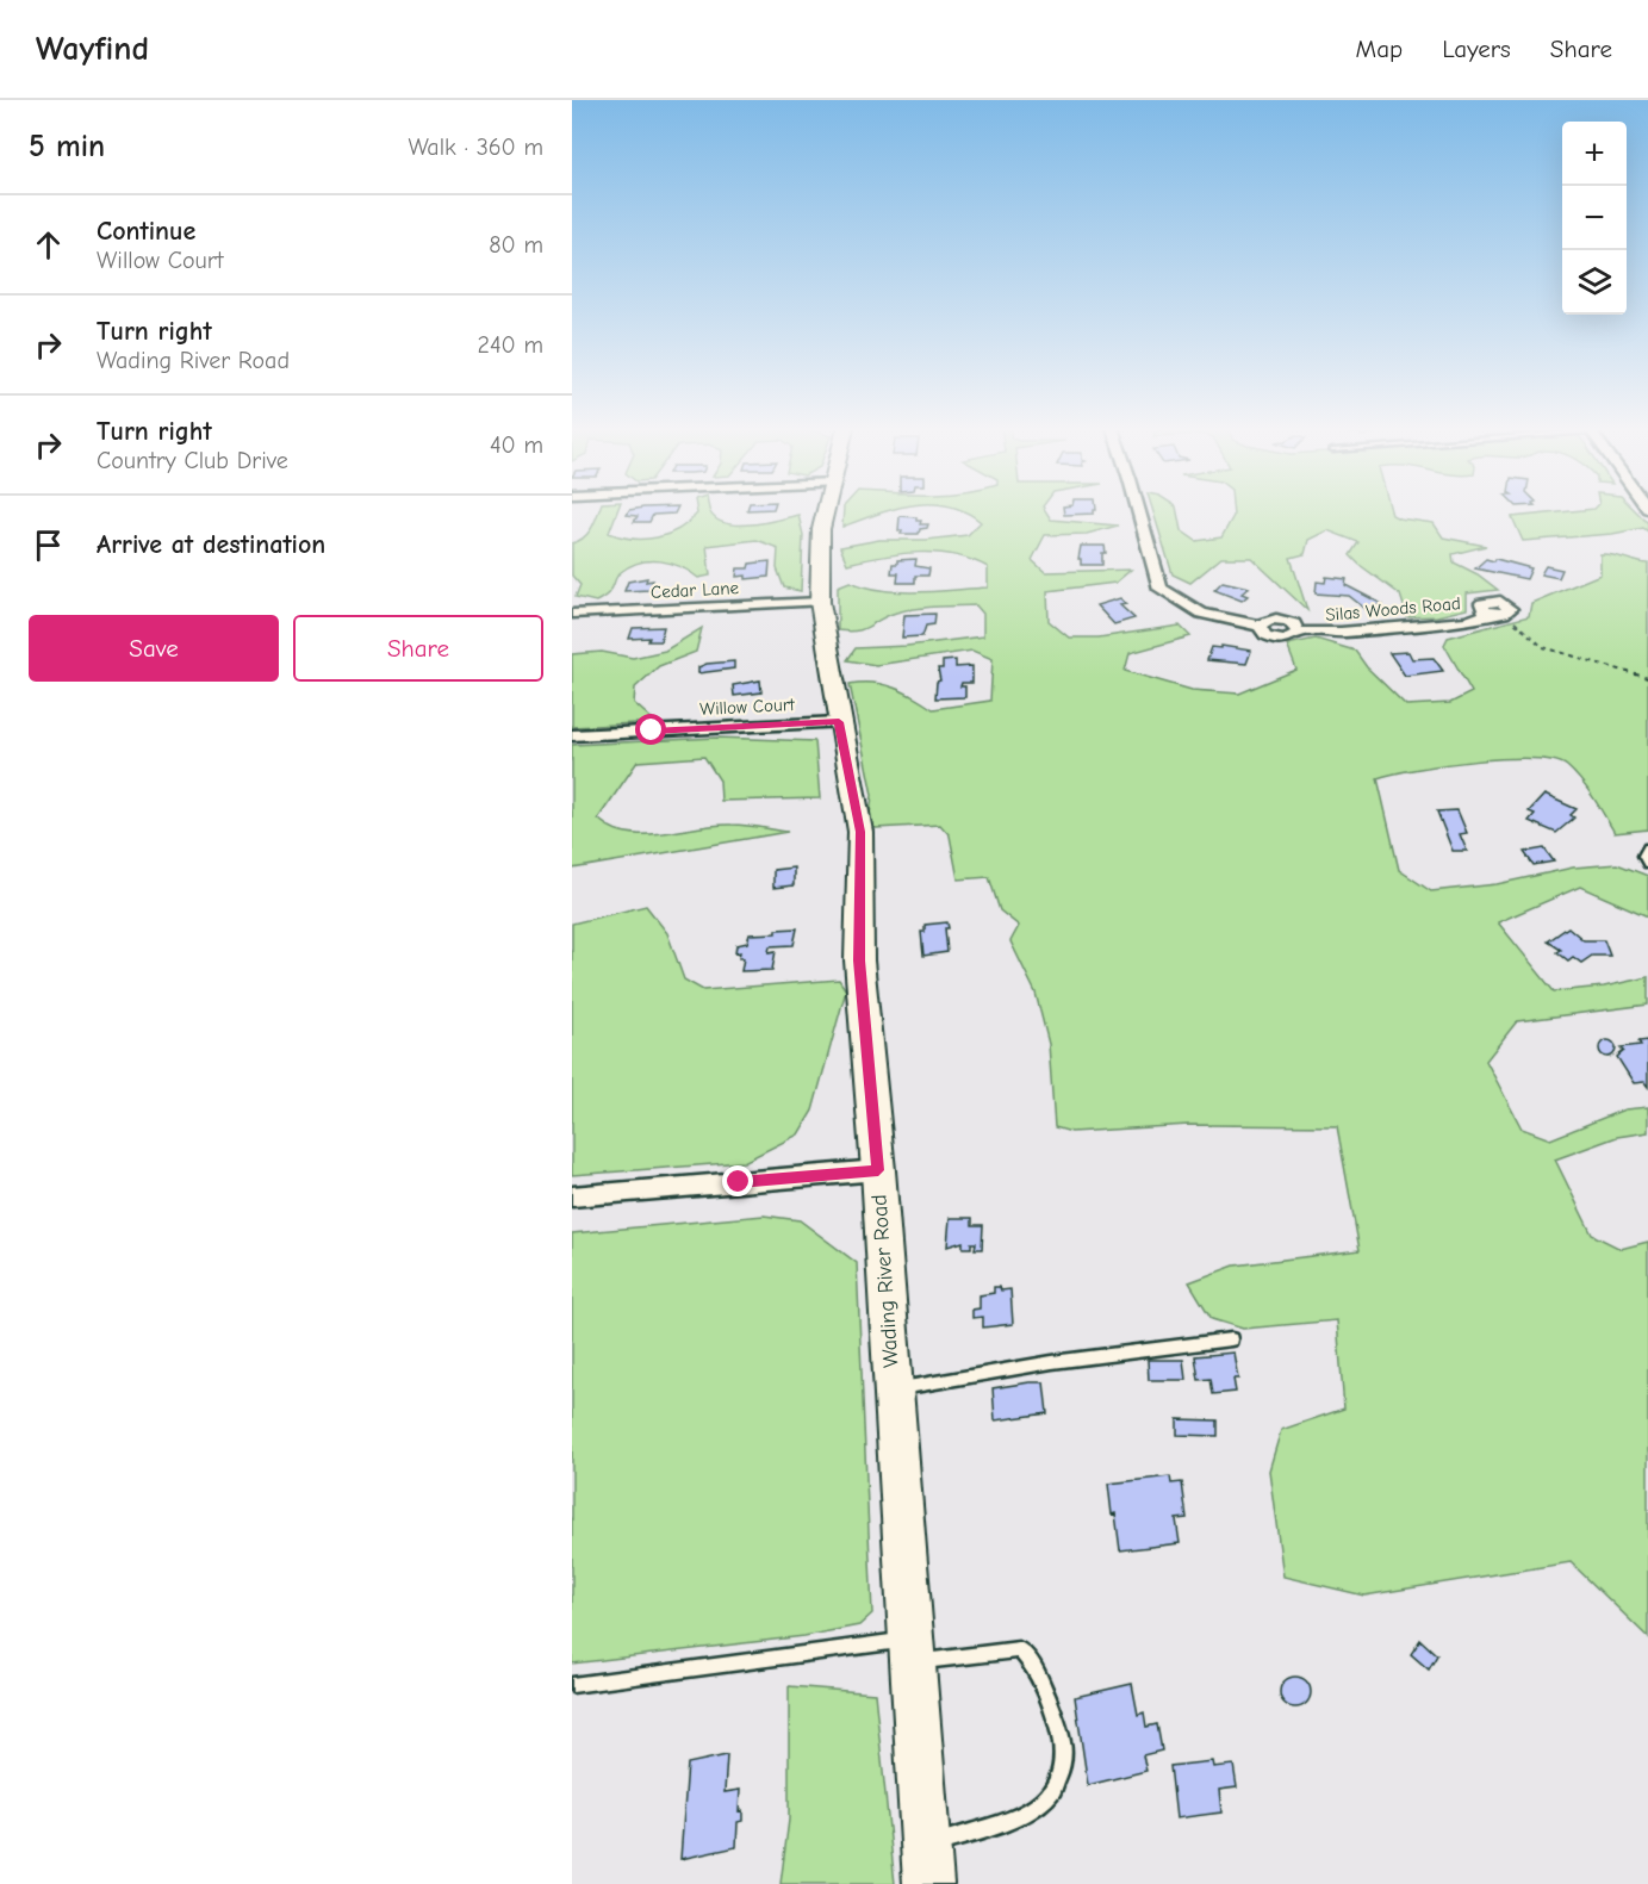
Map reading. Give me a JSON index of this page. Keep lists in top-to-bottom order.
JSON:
{
  "streets": {
    "main road": ["Wading River Road"],
    "street": ["Cedar Lane", "Silas Woods Road", "Willow Court"]
  },
  "crossings": [
    ["Cedar Lane", "Wading River Road"],
    ["Willow Court", "Wading River Road"]
  ],
  "page": {
    "header": "Wayfind",
    "nav": ["Map", "Layers", "Share"],
    "heading": ["5 min", "Walk · 360 m"],
    "map_buttons": ["+", "−"],
    "list": [
      ["Continue", "Willow Court", "80 m"],
      ["Turn right", "Wading River Road", "240 m"],
      ["Turn right", "Country Club Drive", "40 m"],
      "Arrive at destination"
    ],
    "buttons": ["Save", "Share"]
  }
}
